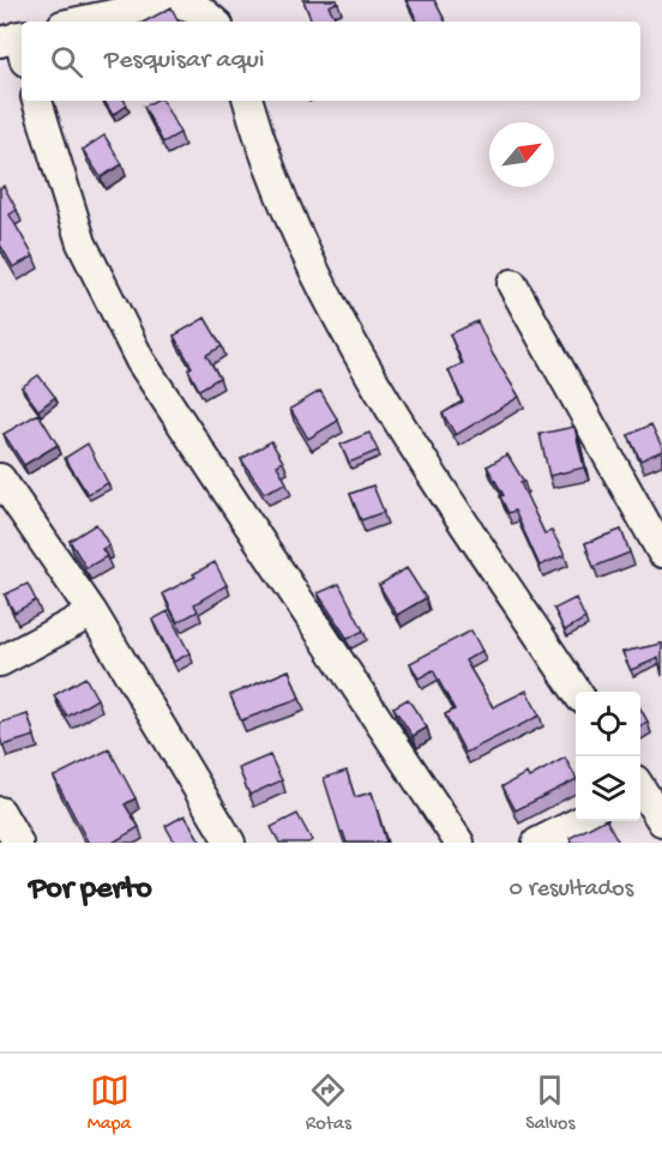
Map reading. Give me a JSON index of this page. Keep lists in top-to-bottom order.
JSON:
{
  "north": "top right",
  "page": {
    "search": "Pesquisar aqui",
    "heading": ["Por perto", "0 resultados"],
    "nav": ["Mapa", "Rotas", "Salvos"]
  }
}
